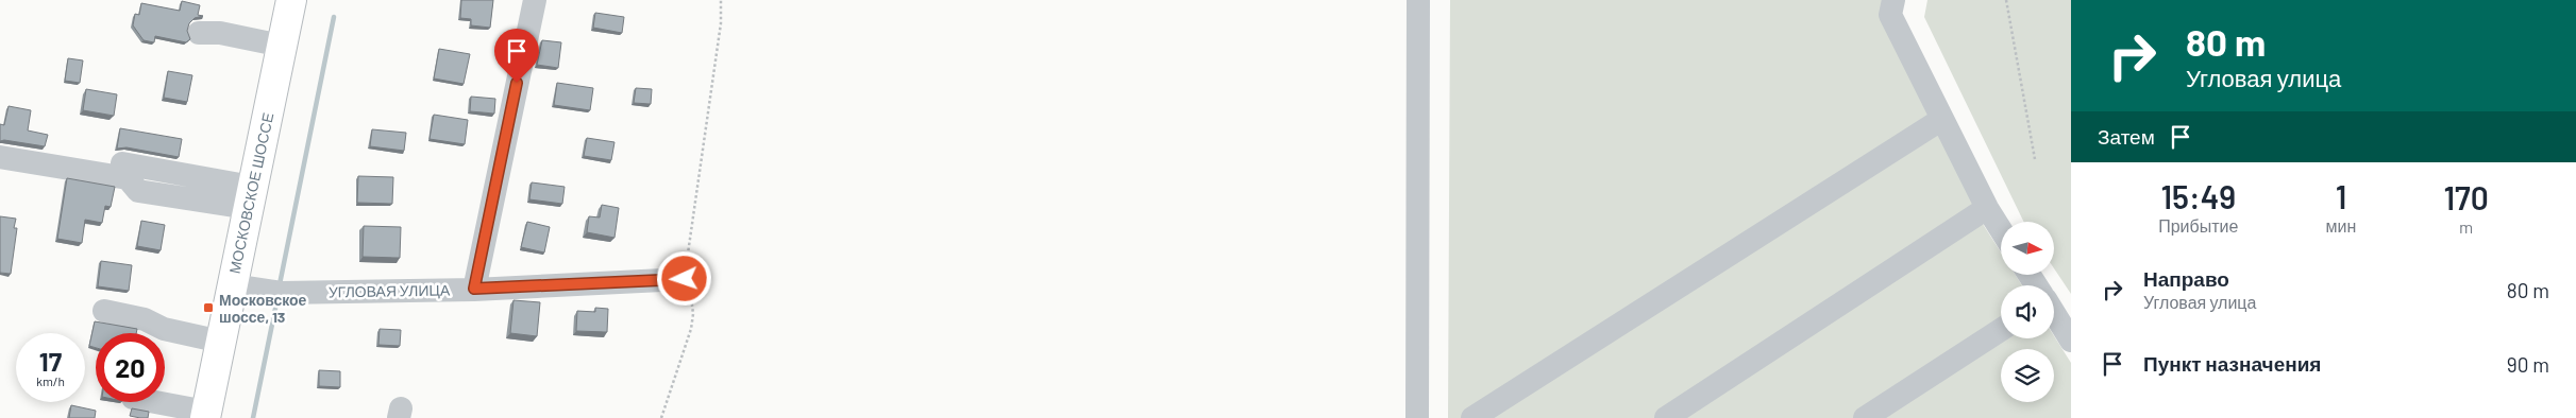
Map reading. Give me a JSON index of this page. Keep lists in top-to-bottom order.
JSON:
{
  "streets": {
    "main road": ["МОСКОВСКОЕ ШОССЕ"],
    "street": ["УГЛОВАЯ УЛИЦА"]
  },
  "crossings": [
    ["МОСКОВСКОЕ ШОССЕ", "УГЛОВАЯ УЛИЦА"]
  ],
  "places": {
    "transit": ["Московское шоссе, 13"]
  },
  "north": "right",
  "page": {
    "turn": ["80 m", "Угловая улица"],
    "then": "Затем",
    "eta": [
      "15:49",
      "Прибытие",
      "1",
      "мин",
      "170",
      "m"
    ],
    "list": [
      {
        "name": "Направо",
        "note": "Угловая улица",
        "value": "80 m"
      },
      {
        "name": "Пункт назначения",
        "value": "90 m"
      }
    ],
    "speed": "17 km/h",
    "limit": "20"
  }
}
